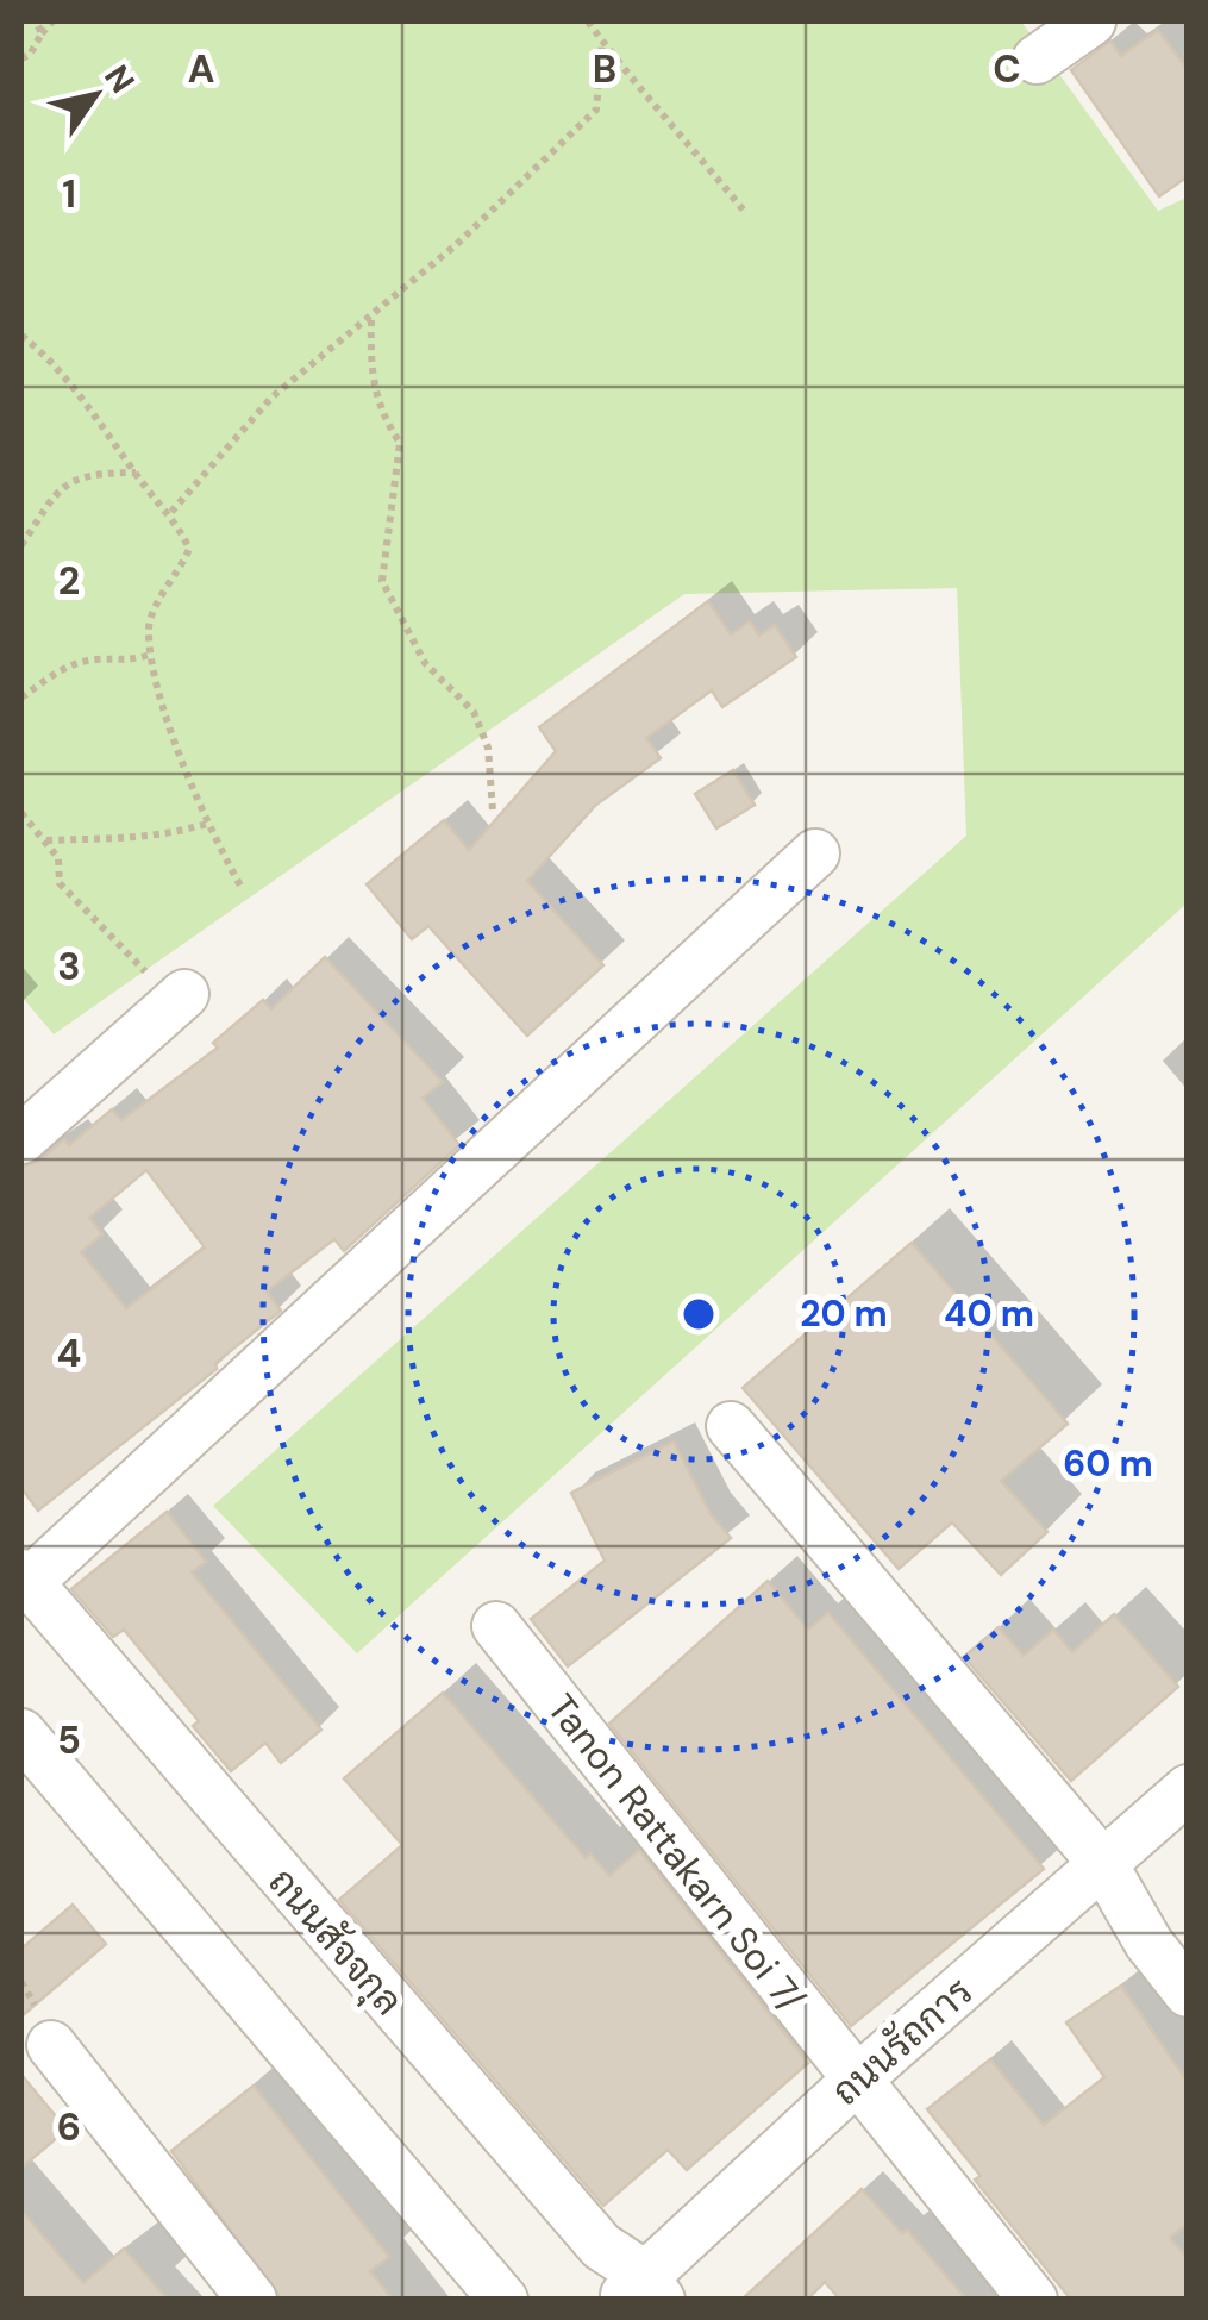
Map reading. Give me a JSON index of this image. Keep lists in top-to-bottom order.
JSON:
{
  "streets": {
    "street": ["Tanon Rattakarn Soi 7/", "ถนนสัจจกุล", "ถนนรัถการ"]
  },
  "crossings": [
    ["Tanon Rattakarn Soi 7/", "ถนนรัถการ"],
    ["ถนนสัจจกุล", "ถนนรัถการ"]
  ],
  "north": "top right",
  "grid": {
    "columns": ["A", "B", "C"],
    "rows": [
      "1",
      "2",
      "3",
      "4",
      "5",
      "6"
    ]
  },
  "rings": ["20 m", "40 m", "60 m"]
}
